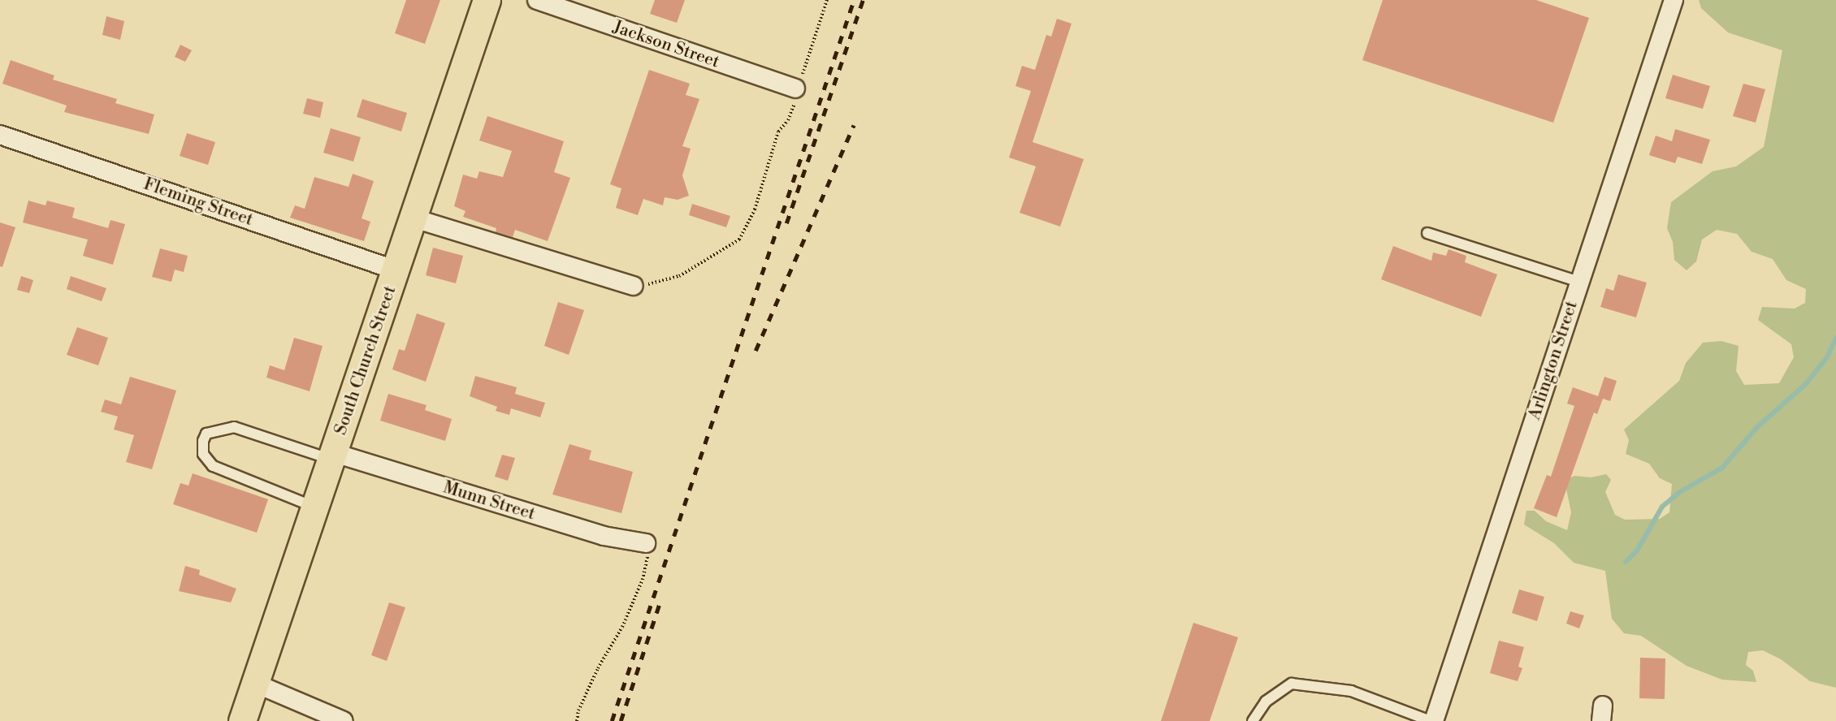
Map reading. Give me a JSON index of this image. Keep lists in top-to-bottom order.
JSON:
{
  "streets": {
    "main road": ["South Church Street"],
    "street": [
      "Jackson Street",
      "Fleming Street",
      "Arlington Street",
      "Munn Street"
    ]
  },
  "crossings": [
    ["Fleming Street", "South Church Street"],
    ["South Church Street", "Munn Street"]
  ]
}
